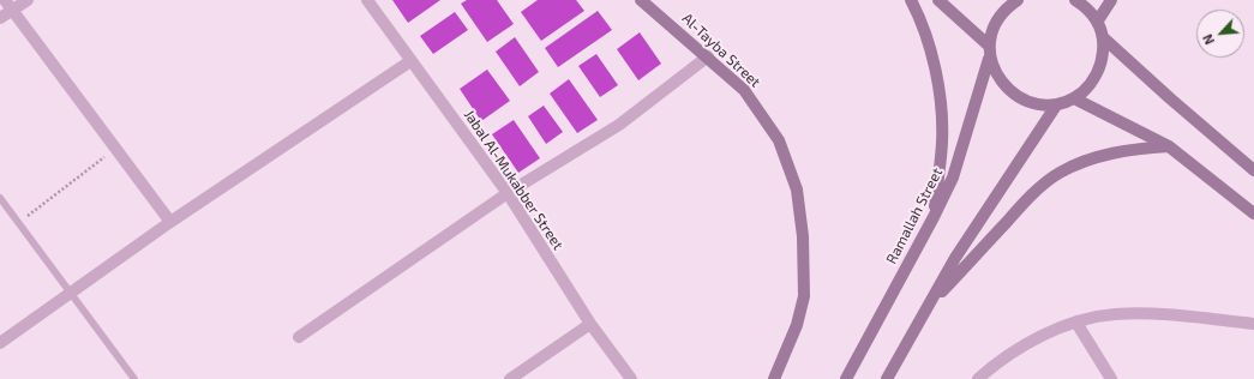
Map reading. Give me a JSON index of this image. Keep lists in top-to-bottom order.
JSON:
{
  "streets": {
    "main road": ["Al-Tayba Street", "Ramallah Street"],
    "street": ["Jabal Al-Mukabber Street"]
  },
  "north": "bottom left"
}
